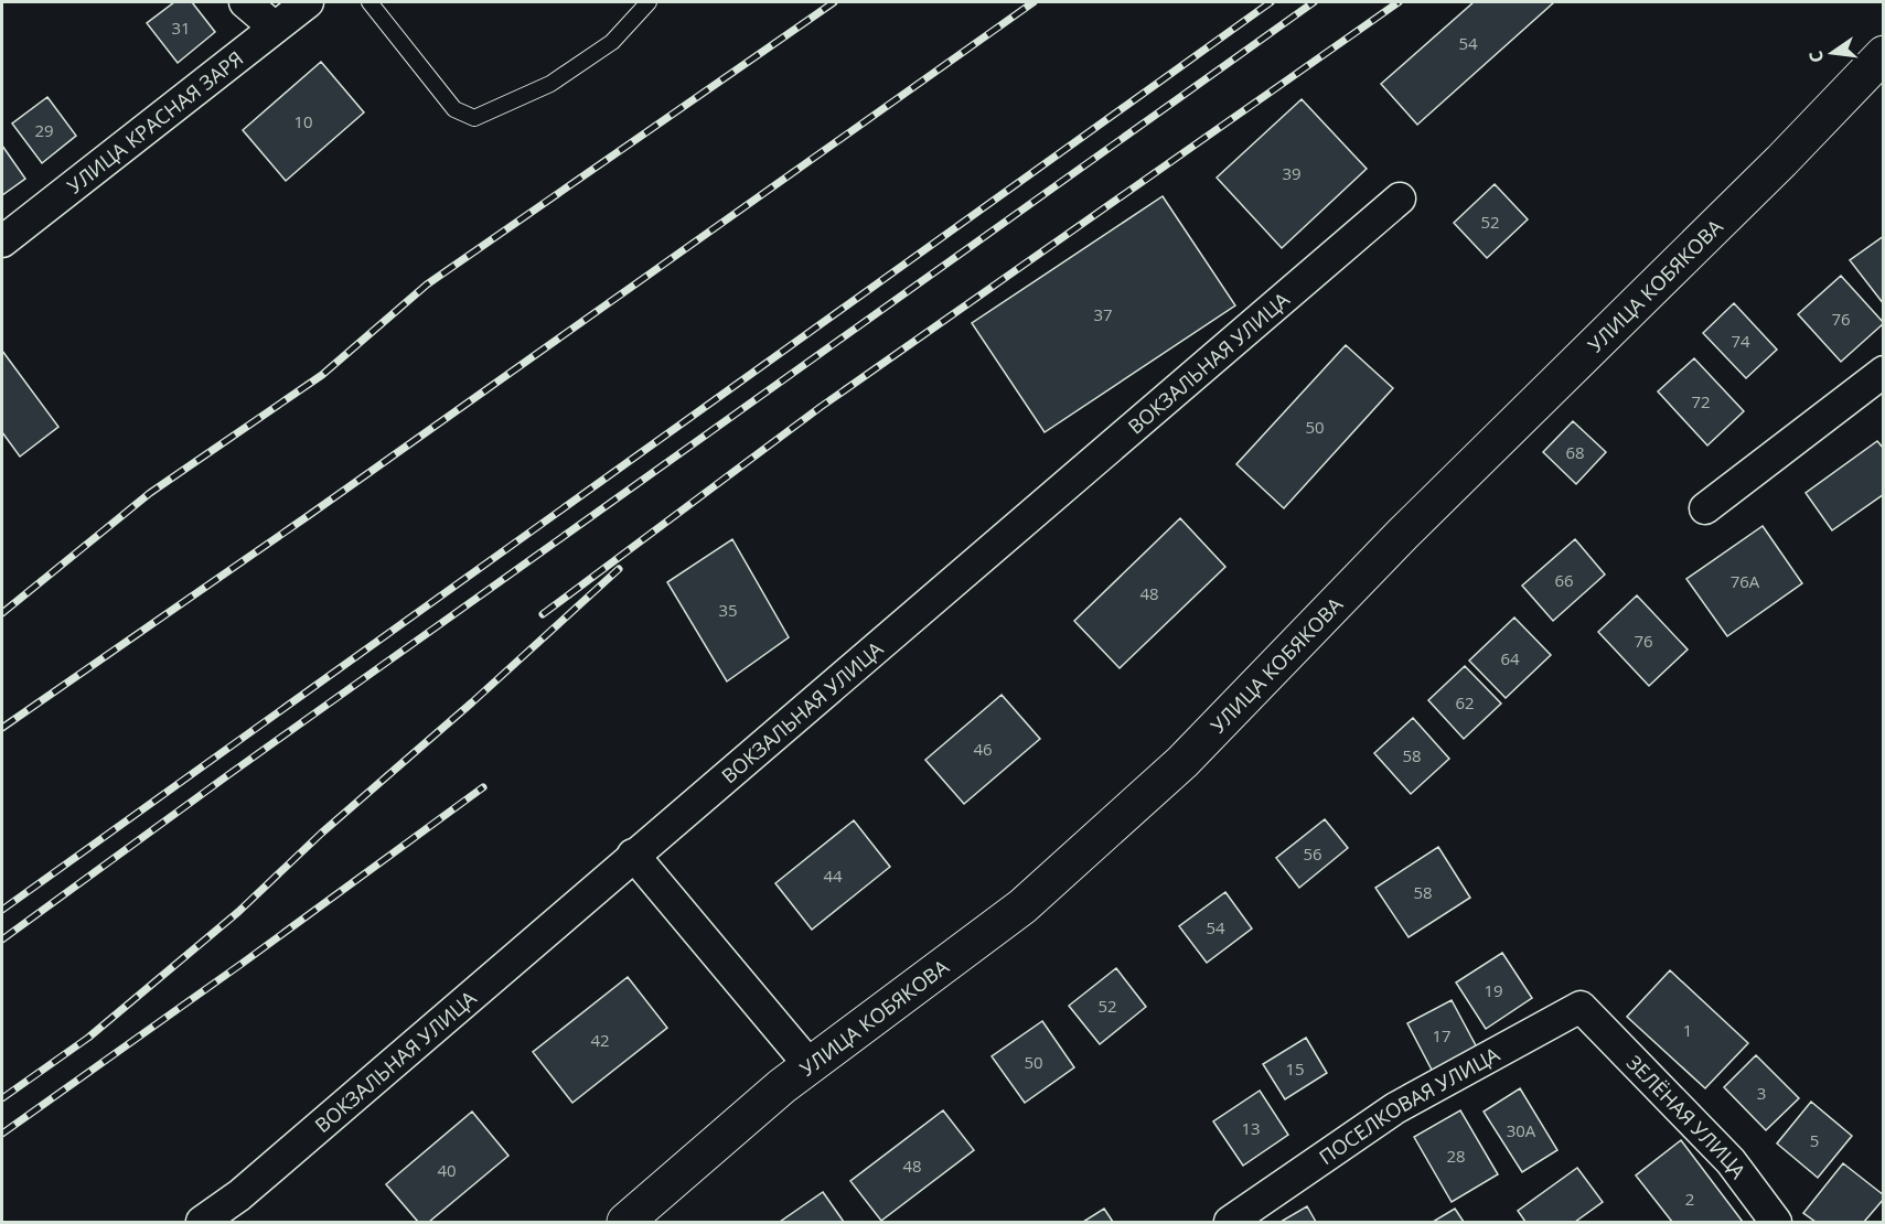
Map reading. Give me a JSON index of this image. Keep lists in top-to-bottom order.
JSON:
{
  "streets": {
    "street": [
      "УЛИЦА КРАСНАЯ ЗАРЯ",
      "УЛИЦА КОБЯКОВА",
      "ВОКЗАЛЬНАЯ УЛИЦА",
      "ПОСЕЛКОВАЯ УЛИЦА",
      "ЗЕЛЁНАЯ УЛИЦА"
    ]
  },
  "crossings": [
    ["ПОСЕЛКОВАЯ УЛИЦА", "ЗЕЛЁНАЯ УЛИЦА"]
  ],
  "house_numbers": [
    "31",
    "54",
    "10",
    "29",
    "39",
    "52",
    "37",
    "76",
    "74",
    "72",
    "50",
    "68",
    "66",
    "76А",
    "48",
    "35",
    "76",
    "64",
    "62",
    "46",
    "58",
    "56",
    "44",
    "58",
    "54",
    "19",
    "52",
    "1",
    "17",
    "42",
    "50",
    "15",
    "3",
    "13",
    "30А",
    "5",
    "28",
    "48",
    "40",
    "2"
  ],
  "north": "left"
}
